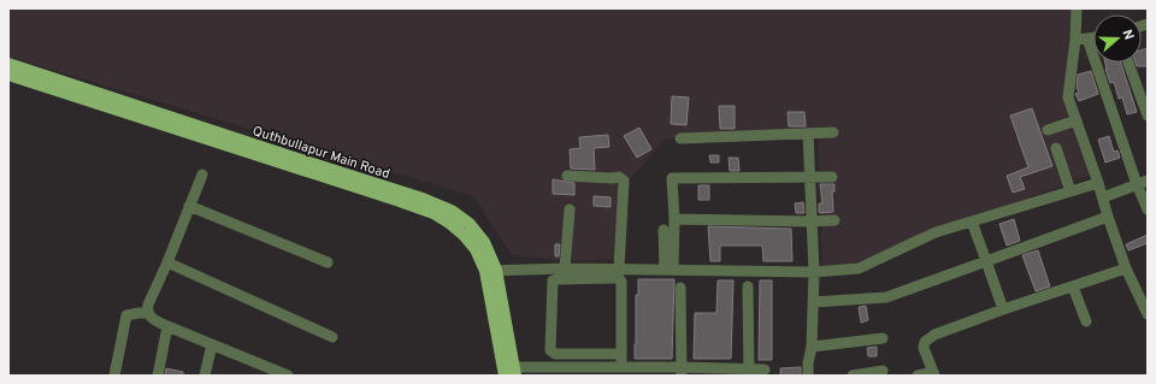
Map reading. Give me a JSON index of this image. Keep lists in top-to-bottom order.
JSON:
{
  "streets": {
    "main road": ["Quthbullapur Main Road"]
  },
  "north": "right"
}
